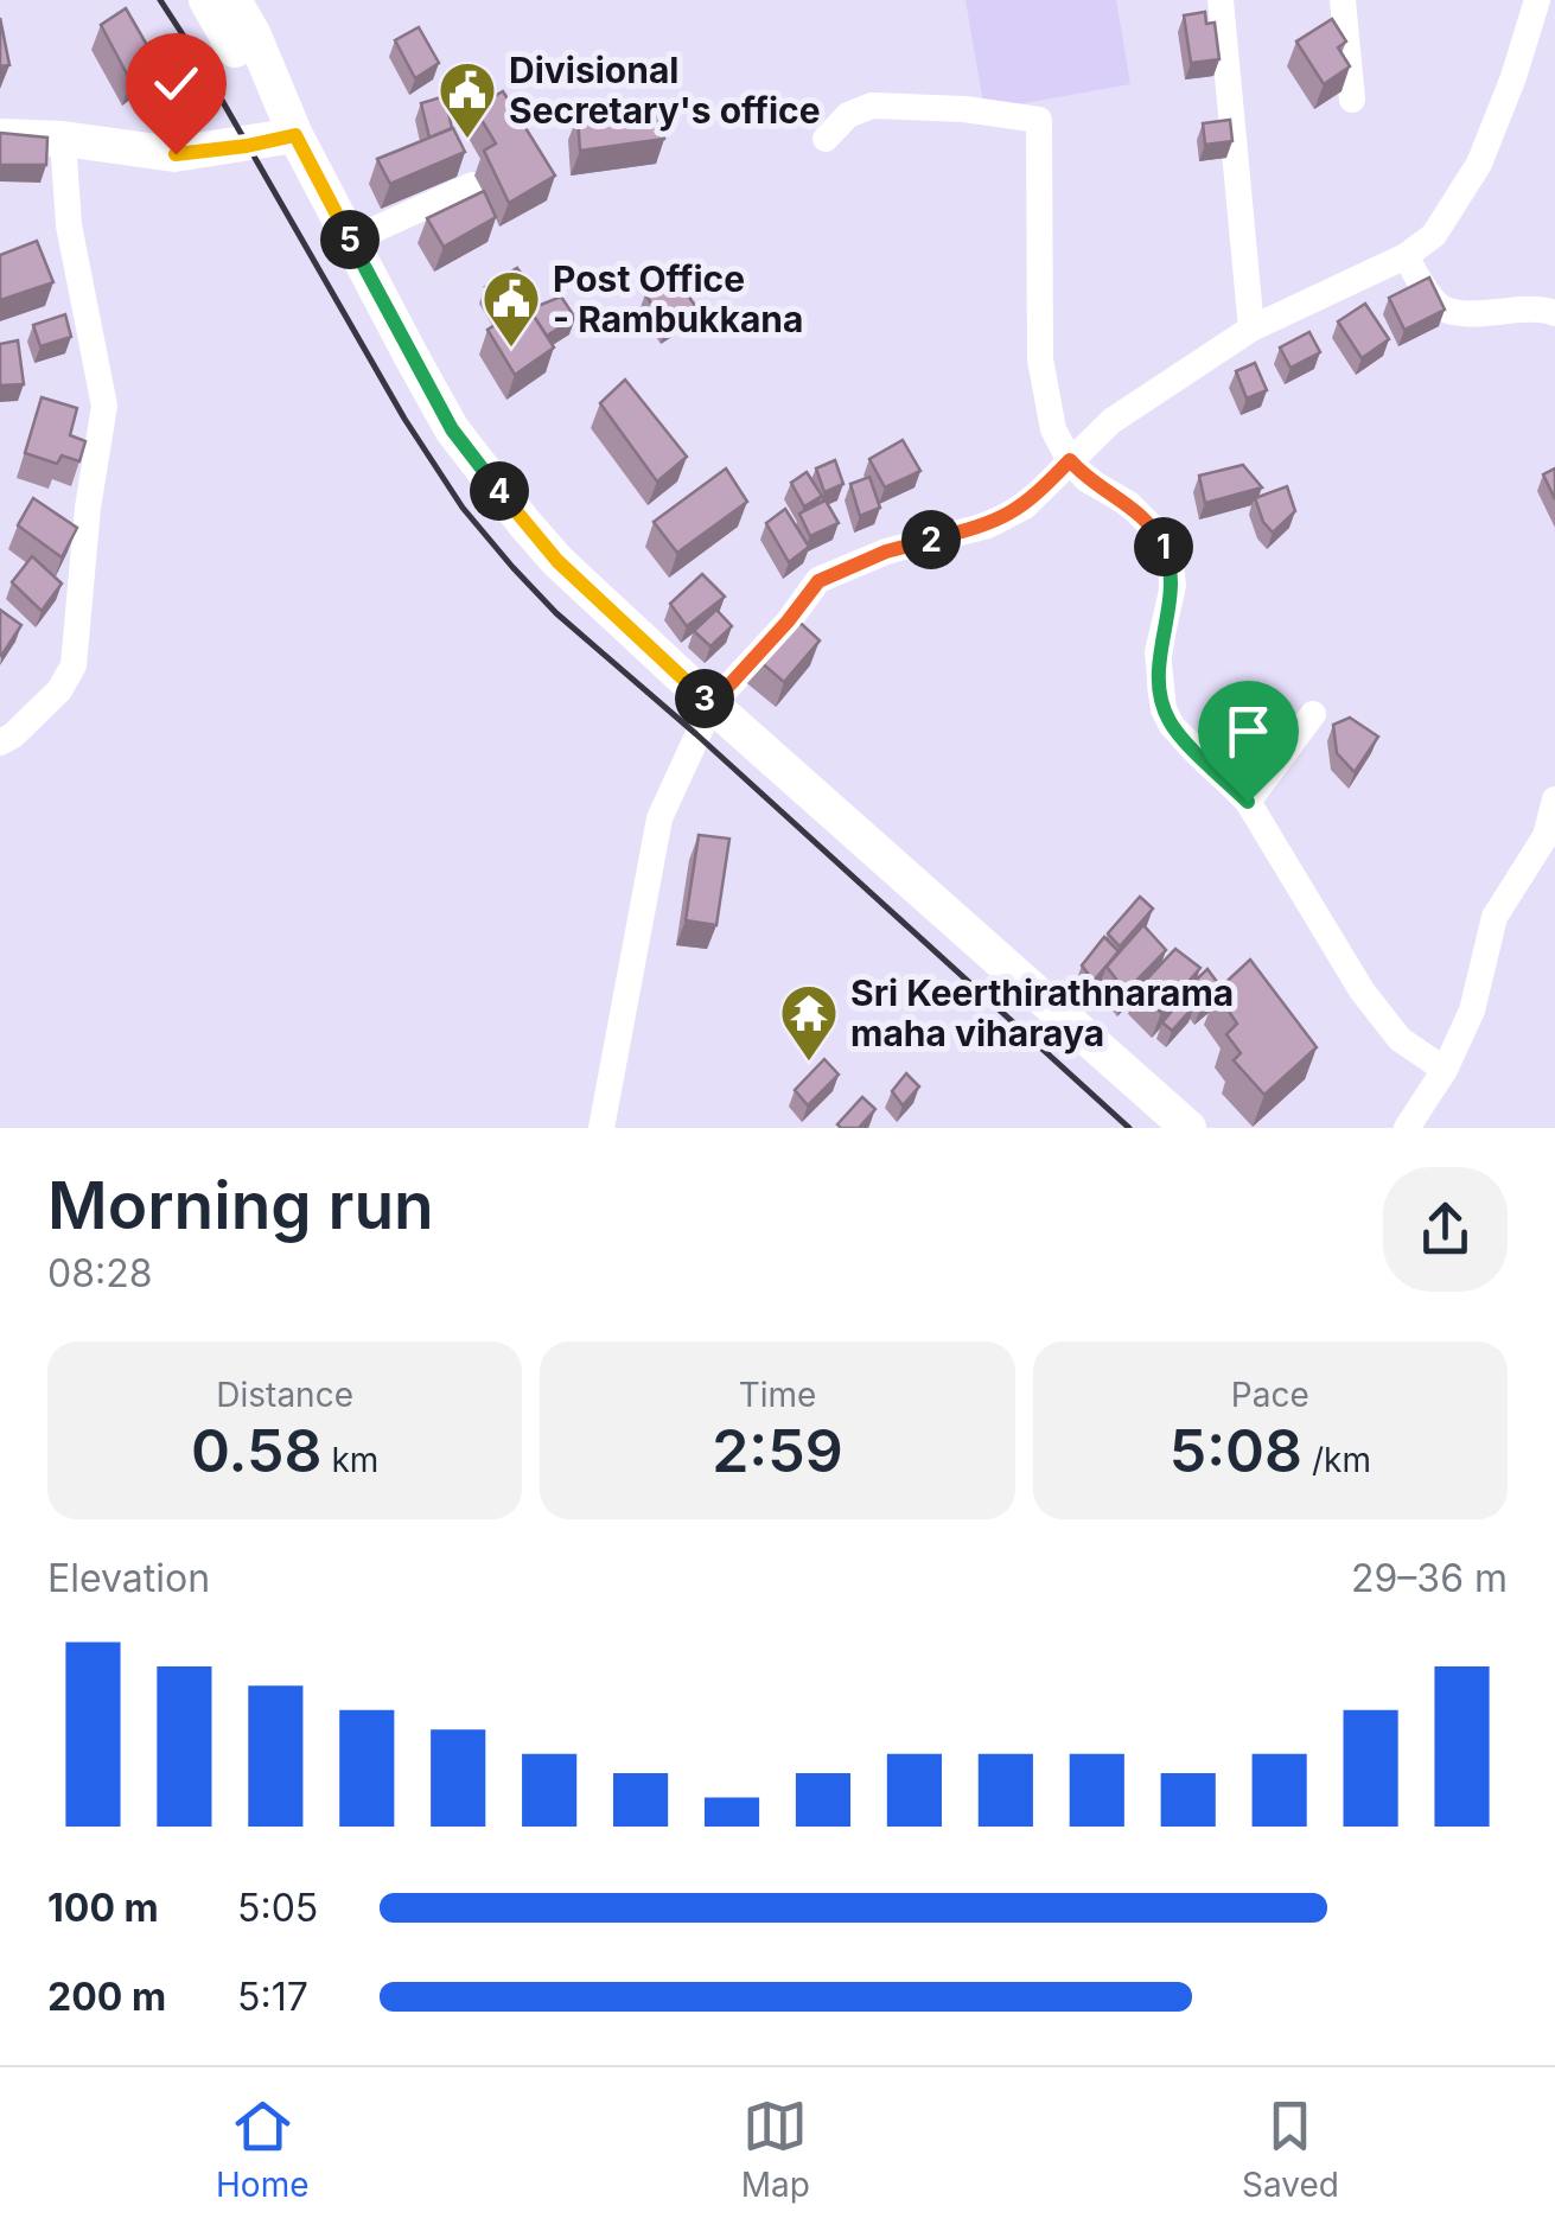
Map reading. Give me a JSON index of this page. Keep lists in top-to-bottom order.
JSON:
{
  "places": {
    "public building": ["Divisional Secretary's office", "Post Office - Rambukkana"],
    "temple": ["Sri Keerthirathnarama maha viharaya"]
  },
  "page": {
    "pins": [
      "5",
      "4",
      "2",
      "1",
      "3"
    ],
    "heading": ["Morning run", "08:28"],
    "stats": [
      ["Distance", "0.58 km"],
      ["Time", "2:59"],
      ["Pace", "5:08 /km"]
    ],
    "chart": ["Elevation", "29–36 m"],
    "list": [
      {
        "name": "100 m",
        "note": "5:05"
      },
      {
        "name": "200 m",
        "note": "5:17"
      }
    ],
    "tabs": ["Home", "Map", "Saved"]
  }
}
